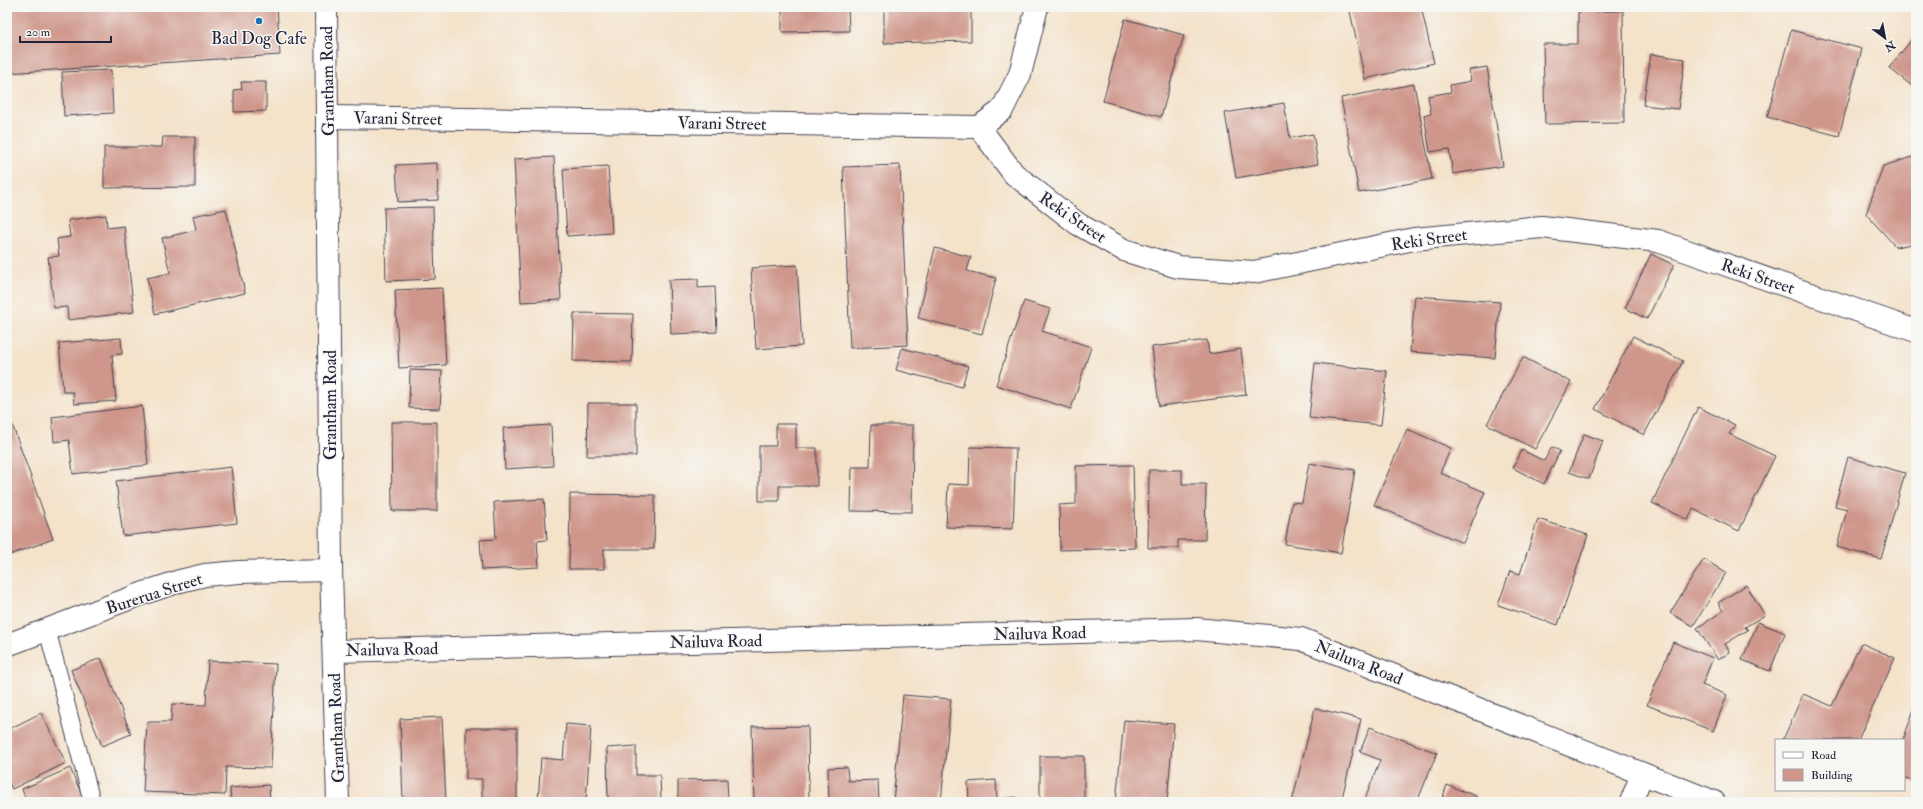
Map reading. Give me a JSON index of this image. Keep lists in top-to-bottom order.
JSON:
{
  "streets": {
    "main road": [
      "Grantham Road",
      "Varani Street",
      "Reki Street",
      "Burerua Street",
      "Nailuva Road"
    ]
  },
  "crossings": [
    ["Grantham Road", "Varani Street"],
    ["Grantham Road", "Burerua Street"],
    ["Grantham Road", "Nailuva Road"],
    ["Varani Street", "Reki Street"]
  ],
  "places": ["Bad Dog Cafe"],
  "legend": ["Road", "Building"],
  "scale_bar": "20 m",
  "north": "bottom right"
}
